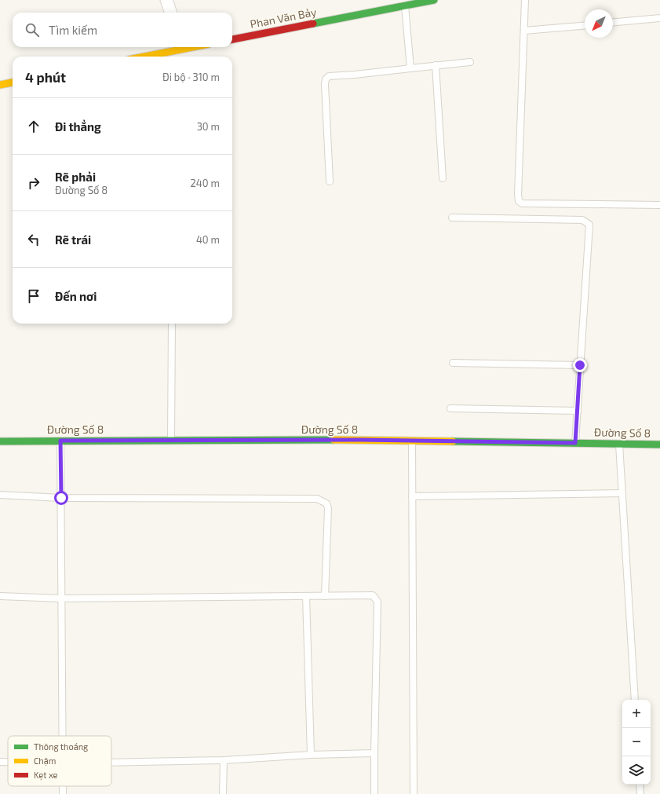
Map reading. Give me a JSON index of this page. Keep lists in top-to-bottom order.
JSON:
{
  "streets": {
    "street": ["Phan Văn Bảy", "Đường Số 8"]
  },
  "legend": ["Thông thoáng", "Chậm", "Kẹt xe"],
  "north": "bottom left",
  "page": {
    "search": "Tìm kiếm",
    "heading": ["4 phút", "Đi bộ · 310 m"],
    "list": [
      ["Đi thẳng", "30 m"],
      ["Rẽ phải", "Đường Số 8", "240 m"],
      ["Rẽ trái", "40 m"],
      "Đến nơi"
    ],
    "map_buttons": ["+", "−"]
  }
}
